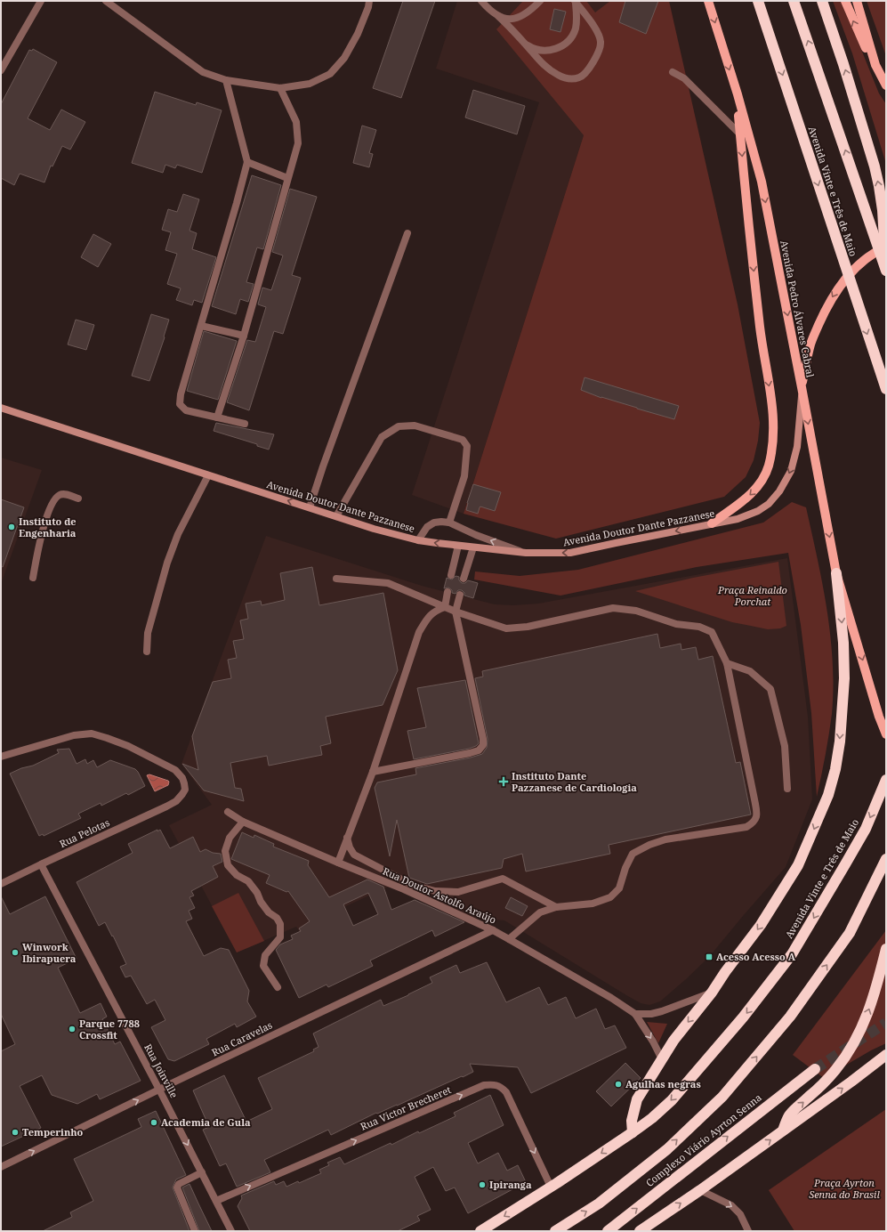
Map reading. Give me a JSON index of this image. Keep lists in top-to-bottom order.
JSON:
{
  "streets": {
    "highway": ["Avenida Vinte e Três de Maio", "Complexo Viário Ayrton Senna"],
    "main road": ["Avenida Pedro Álvares Cabral"],
    "street": [
      "Avenida Doutor Dante Pazzanese",
      "Rua Pelotas",
      "Rua Doutor Astolfo Araújo",
      "Rua Caravelas",
      "Rua Joinville",
      "Rua Victor Brecheret"
    ]
  },
  "crossings": [
    ["Avenida Vinte e Três de Maio", "Rua Victor Brecheret"],
    ["Avenida Pedro Álvares Cabral", "Avenida Doutor Dante Pazzanese"],
    ["Rua Pelotas", "Rua Joinville"],
    ["Rua Doutor Astolfo Araújo", "Rua Caravelas"],
    ["Rua Caravelas", "Rua Joinville"],
    ["Rua Joinville", "Rua Victor Brecheret"]
  ],
  "one_way": ["Avenida Pedro Álvares Cabral", "Avenida Doutor Dante Pazzanese"],
  "parks": ["Praça Reinaldo Porchat", "Praça Ayrton Senna do Brasil"],
  "places": {
    "other": [
      "Instituto de Engenharia",
      "Winwork Ibirapuera",
      "Parque 7788 Crossfit",
      "Agulhas negras",
      "Academia de Gula",
      "Temperinho",
      "Ipiranga"
    ],
    "health": ["Instituto Dante Pazzanese de Cardiologia"],
    "transit": ["Acesso Acesso A"]
  }
}
